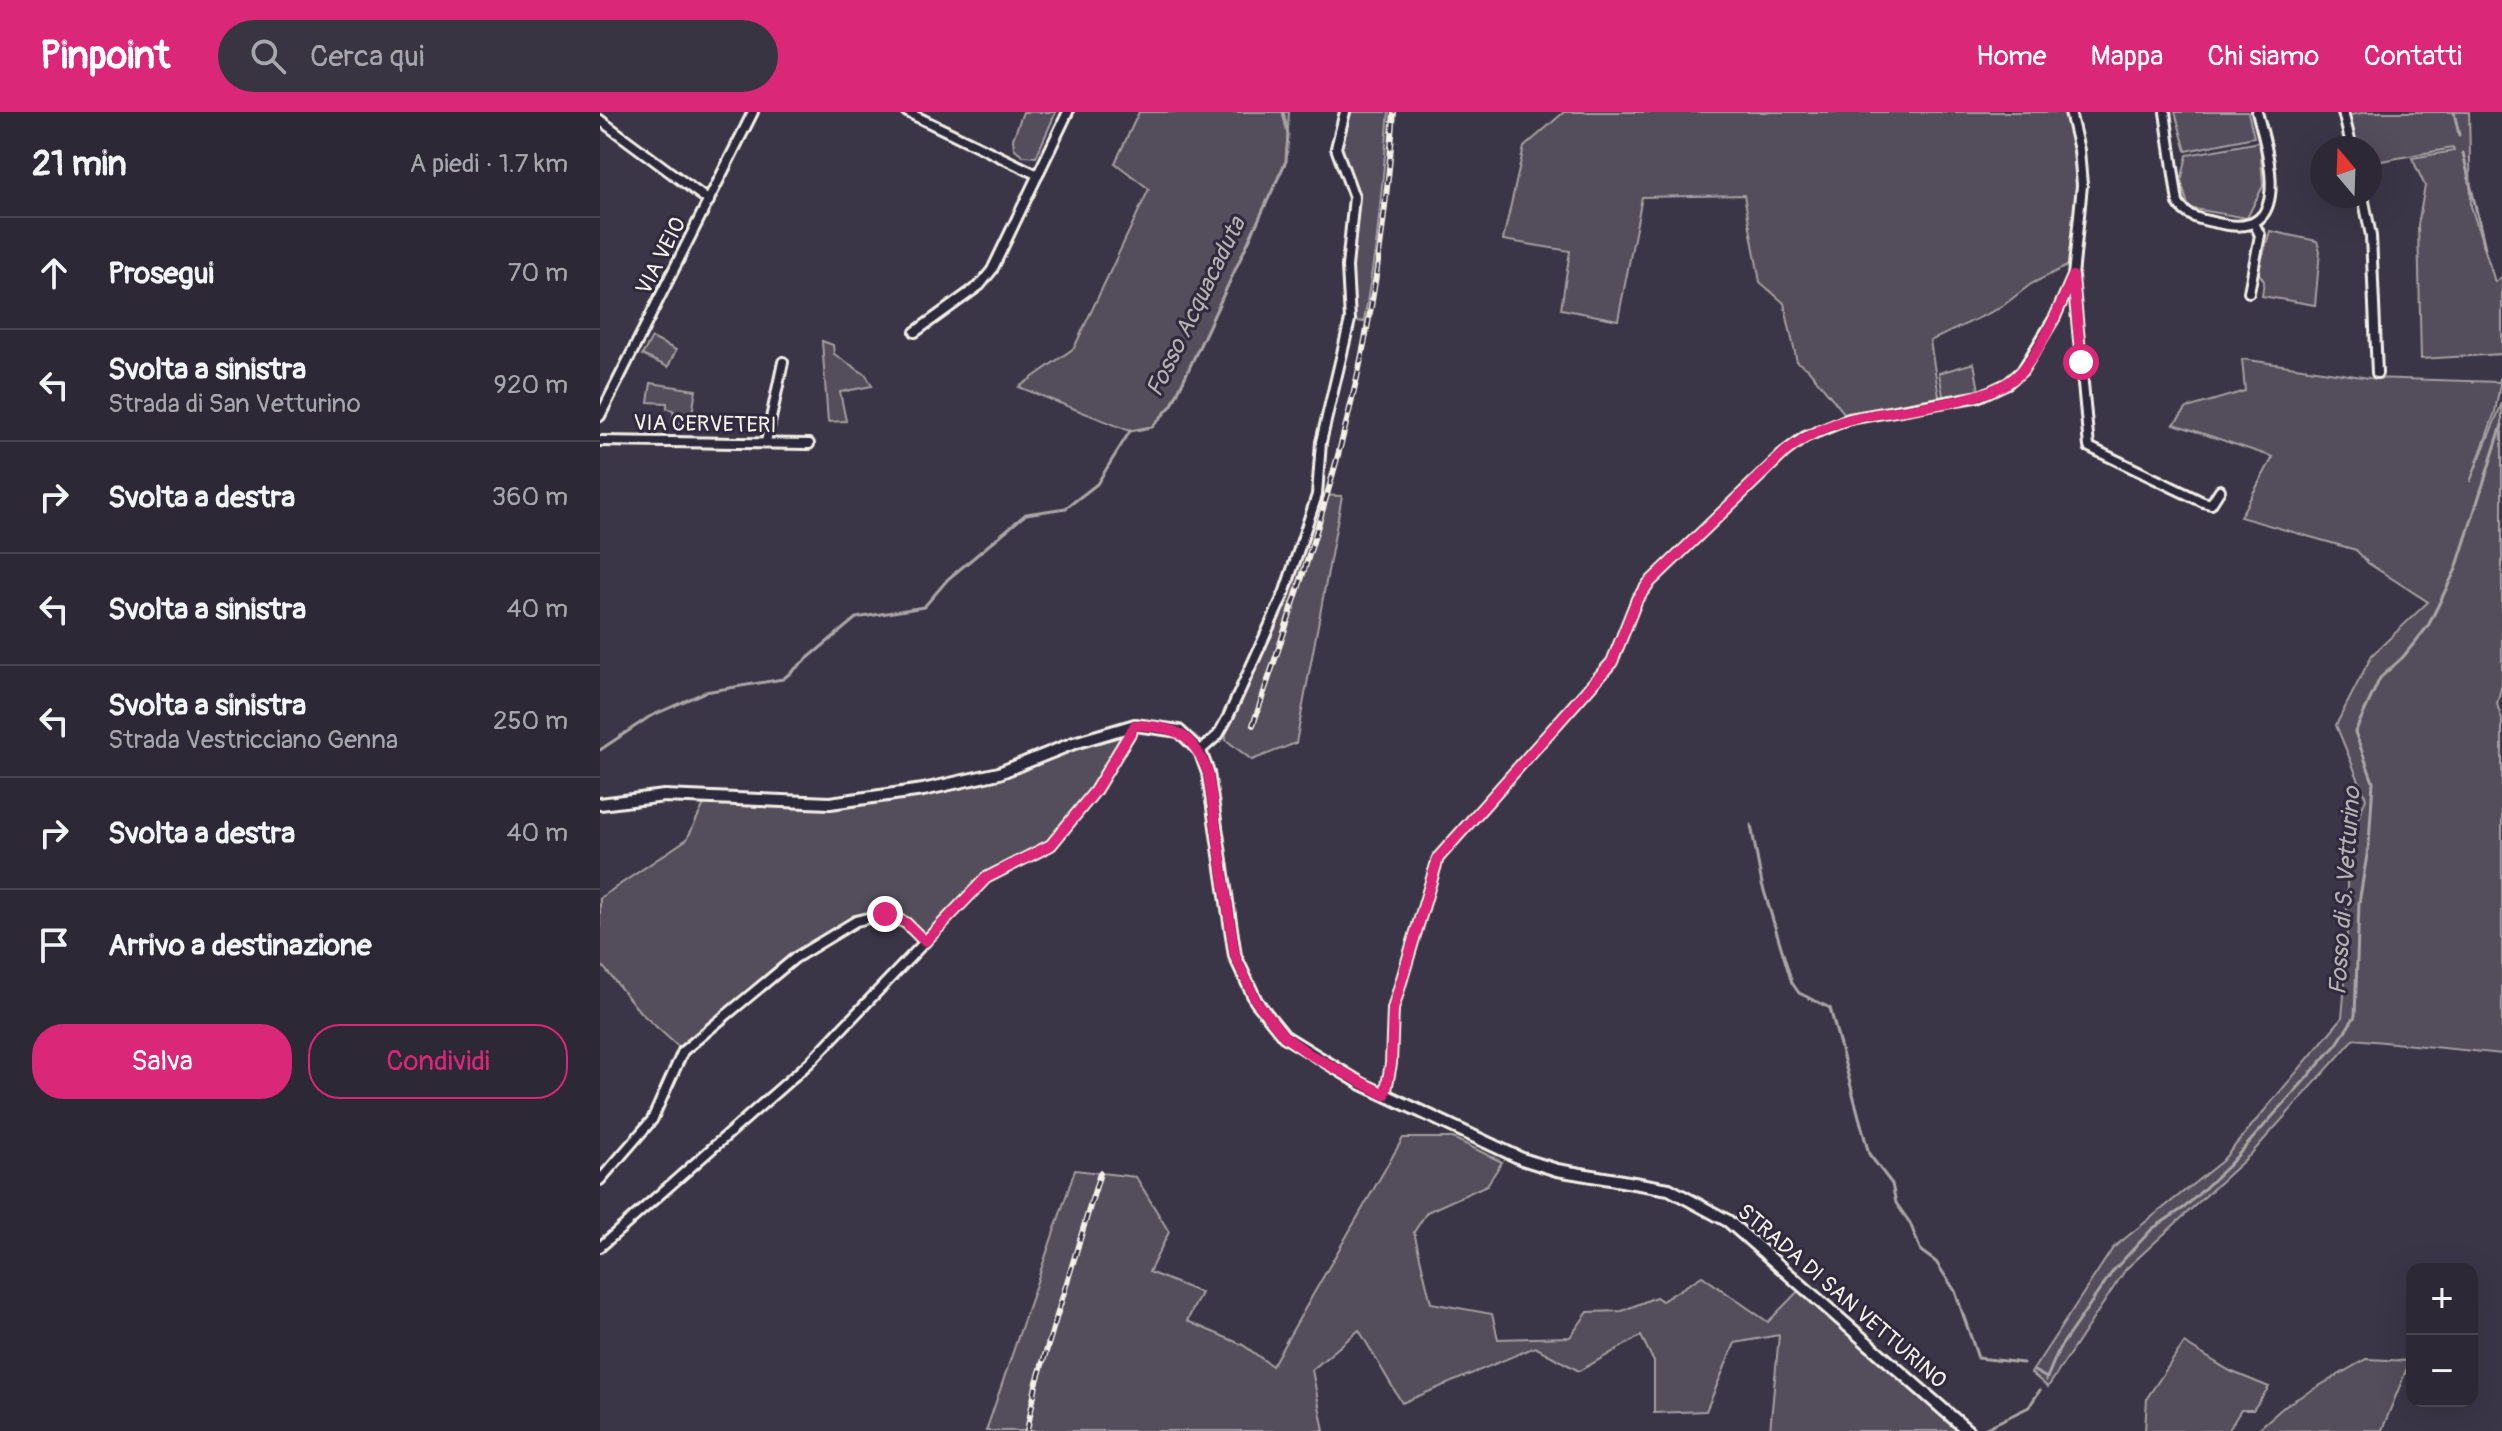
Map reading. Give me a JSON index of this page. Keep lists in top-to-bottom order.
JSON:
{
  "streets": {
    "street": ["VIA VEIO", "VIA CERVETERI", "STRADA DI SAN VETTURINO"]
  },
  "water": ["Fosso Acquacaduta", "Fosso di S. Vetturino"],
  "north": "top",
  "page": {
    "header": "Pinpoint",
    "search": "Cerca qui",
    "nav": [
      "Home",
      "Mappa",
      "Chi siamo",
      "Contatti"
    ],
    "heading": ["21 min", "A piedi · 1.7 km"],
    "list": [
      ["Prosegui", "70 m"],
      ["Svolta a sinistra", "Strada di San Vetturino", "920 m"],
      ["Svolta a destra", "360 m"],
      ["Svolta a sinistra", "40 m"],
      ["Svolta a sinistra", "Strada Vestricciano Genna", "250 m"],
      ["Svolta a destra", "40 m"],
      "Arrivo a destinazione"
    ],
    "buttons": ["Salva", "Condividi"],
    "map_buttons": ["+", "−"]
  }
}
